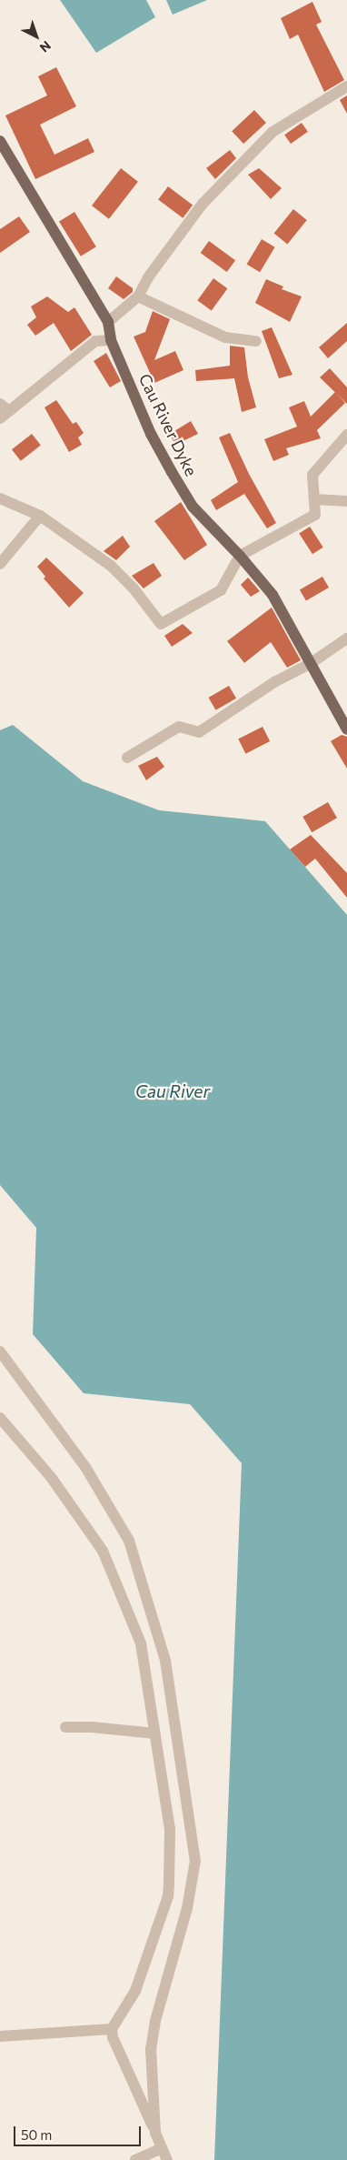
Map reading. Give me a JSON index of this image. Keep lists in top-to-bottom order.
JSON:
{
  "streets": {
    "main road": ["Cau River Dyke"]
  },
  "water": ["Cau River"],
  "scale_bar": "50 m",
  "north": "bottom right"
}
